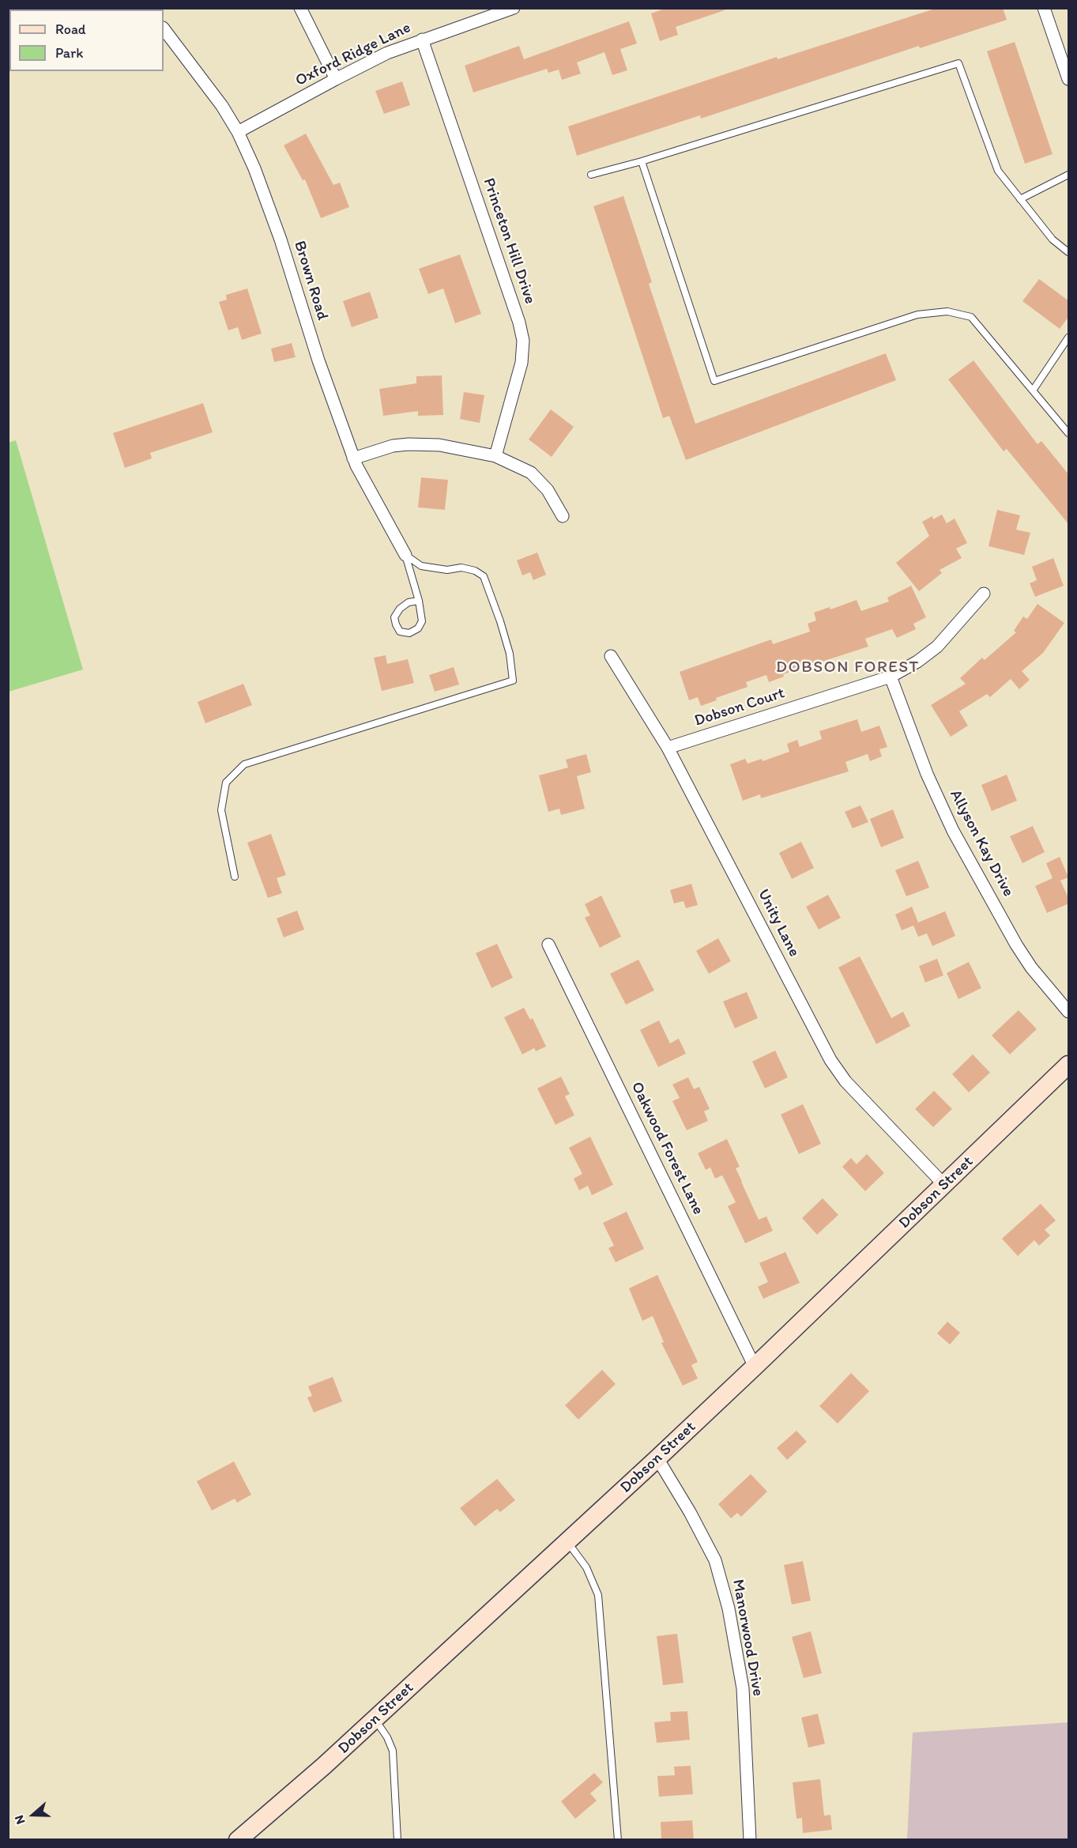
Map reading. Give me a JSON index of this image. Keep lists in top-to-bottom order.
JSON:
{
  "streets": {
    "street": [
      "Oxford Ridge Lane",
      "Princeton Hill Drive",
      "Brown Road",
      "Dobson Court",
      "Allyson Kay Drive",
      "Unity Lane",
      "Oakwood Forest Lane",
      "Dobson Street",
      "Manorwood Drive"
    ]
  },
  "crossings": [
    ["Oxford Ridge Lane", "Princeton Hill Drive"],
    ["Oxford Ridge Lane", "Brown Road"],
    ["Dobson Court", "Allyson Kay Drive"],
    ["Dobson Court", "Unity Lane"],
    ["Unity Lane", "Dobson Street"],
    ["Oakwood Forest Lane", "Dobson Street"],
    ["Dobson Street", "Manorwood Drive"]
  ],
  "districts": ["DOBSON FOREST"],
  "legend": ["Road", "Park"],
  "north": "left"
}
